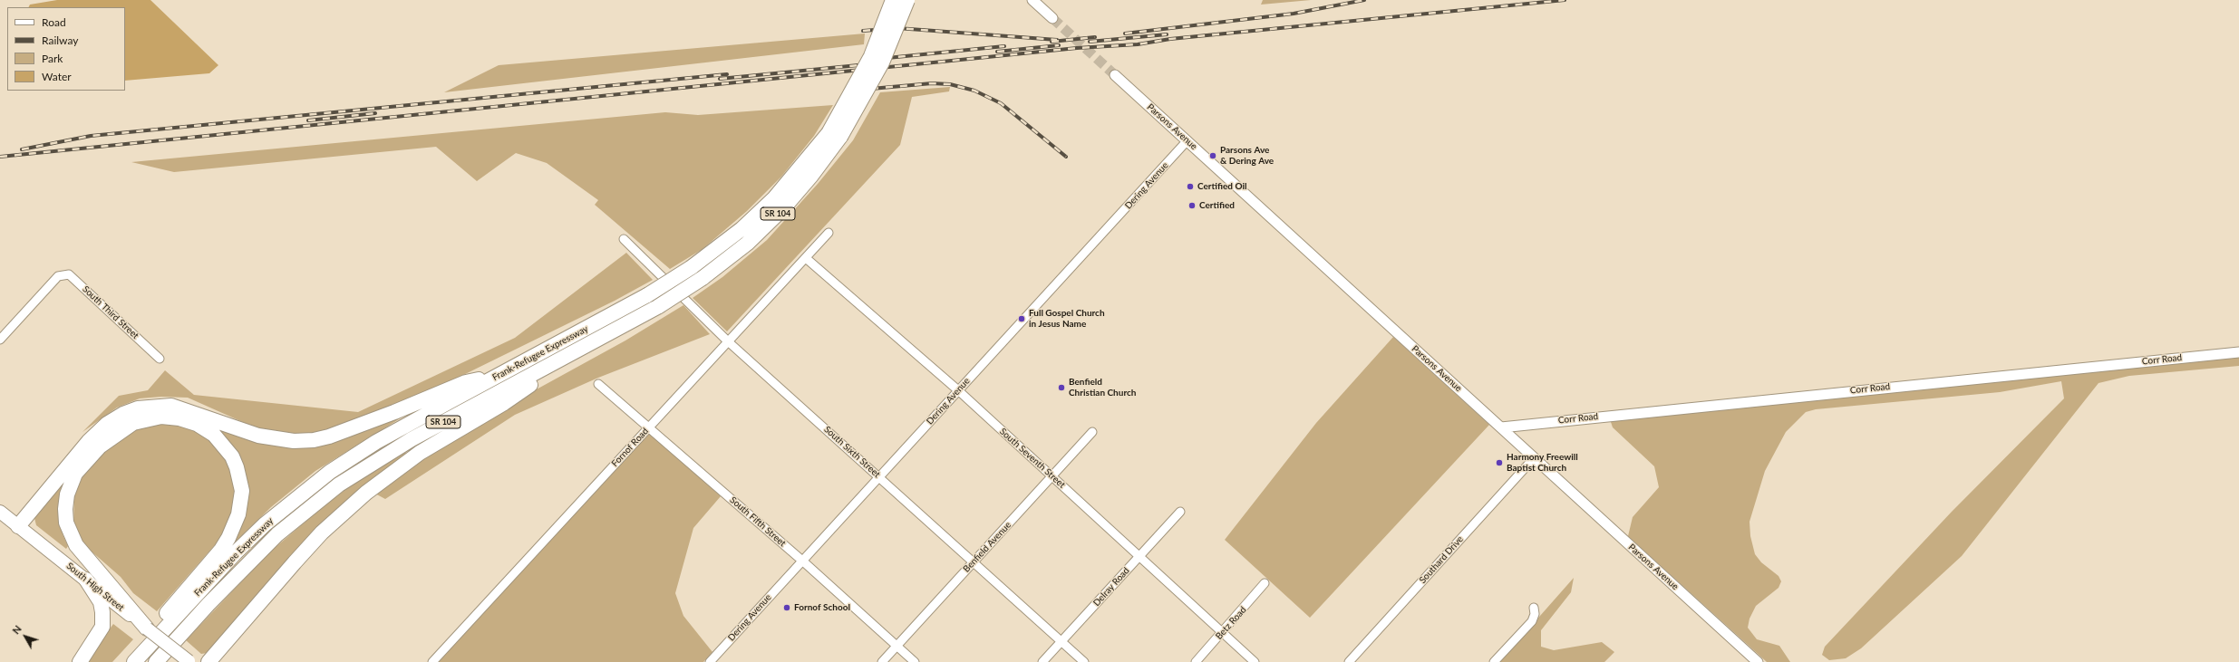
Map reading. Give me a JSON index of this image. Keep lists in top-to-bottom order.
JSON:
{
  "streets": {
    "highway": ["SR 104", "Frank-Refugee Expressway"],
    "main road": ["South High Street"],
    "street": [
      "Parsons Avenue",
      "Dering Avenue",
      "South Third Street",
      "Corr Road",
      "Fornof Road",
      "South Sixth Street",
      "South Seventh Street",
      "South Fifth Street",
      "Benfield Avenue",
      "Southard Drive",
      "Delray Road",
      "Betz Road"
    ]
  },
  "crossings": [
    ["Parsons Avenue", "Dering Avenue"],
    ["Parsons Avenue", "Corr Road"],
    ["Parsons Avenue", "Southard Drive"],
    ["Dering Avenue", "South Sixth Street"],
    ["Dering Avenue", "South Seventh Street"],
    ["Dering Avenue", "South Fifth Street"],
    ["Fornof Road", "South Sixth Street"],
    ["Fornof Road", "South Seventh Street"],
    ["Fornof Road", "South Fifth Street"],
    ["South Sixth Street", "Benfield Avenue"],
    ["South Sixth Street", "Delray Road"],
    ["South Seventh Street", "Benfield Avenue"],
    ["South Seventh Street", "Delray Road"],
    ["South Seventh Street", "Betz Road"],
    ["South Fifth Street", "Benfield Avenue"]
  ],
  "places": [
    "Parsons Ave & Dering Ave",
    "Certified Oil",
    "Certified",
    "Full Gospel Church in Jesus Name",
    "Benfield Christian Church",
    "Harmony Freewill Baptist Church",
    "Fornof School"
  ],
  "legend": [
    "Road",
    "Railway",
    "Park",
    "Water"
  ],
  "north": "top left"
}
